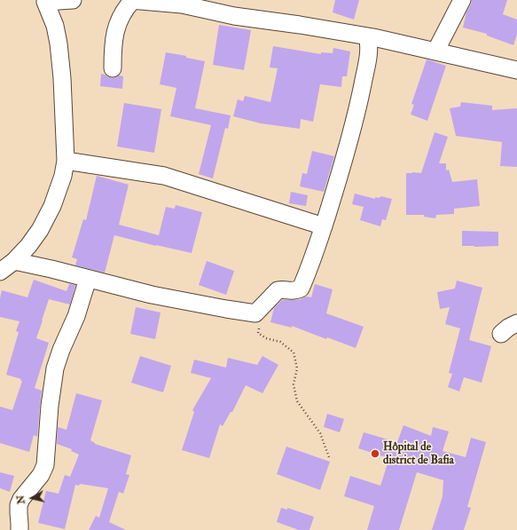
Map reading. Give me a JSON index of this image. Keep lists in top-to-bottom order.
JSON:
{
  "places": ["Hôpital de district de Bafia"],
  "north": "left"
}
